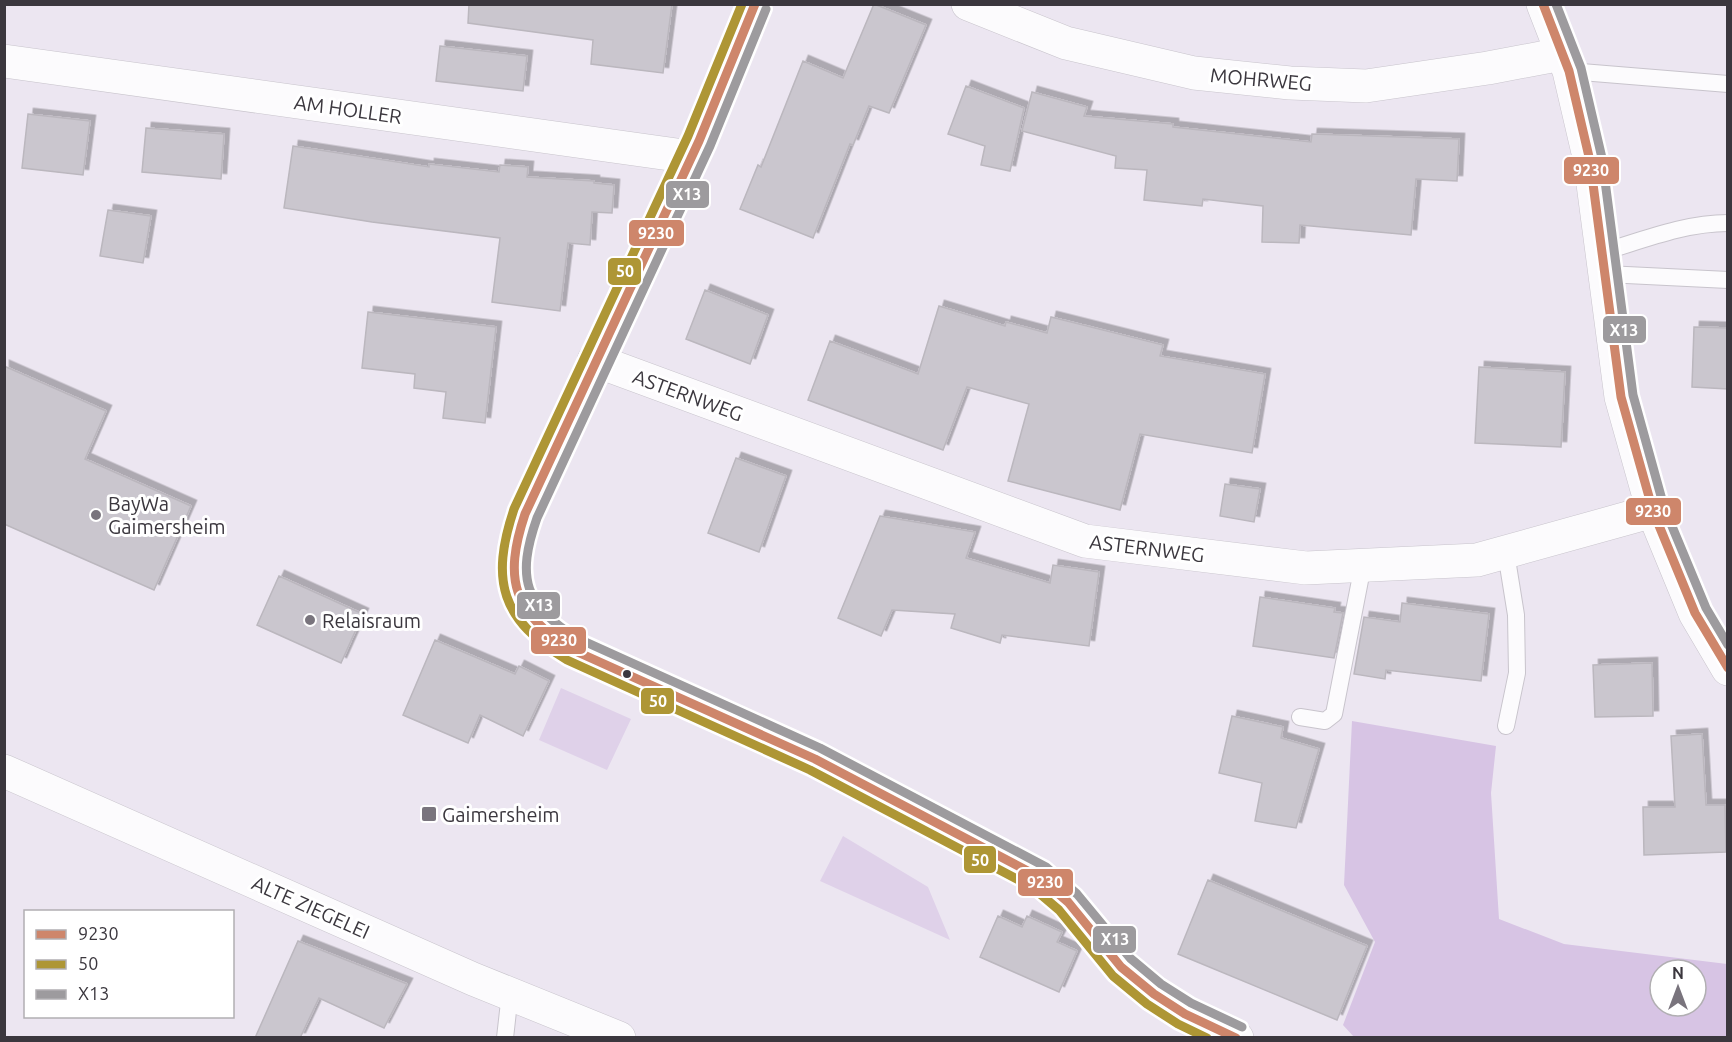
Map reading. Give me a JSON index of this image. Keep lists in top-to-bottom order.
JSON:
{
  "streets": {
    "street": [
      "MOHRWEG",
      "AM HOLLER",
      "ASTERNWEG",
      "ALTE ZIEGELEI"
    ]
  },
  "places": {
    "other": ["BayWa Gaimersheim", "Relaisraum"],
    "transit": ["Gaimersheim"]
  },
  "lines": ["transit line 9230", "transit line 50", "transit line X13"],
  "legend": ["9230", "50", "X13"],
  "north": "top"
}
